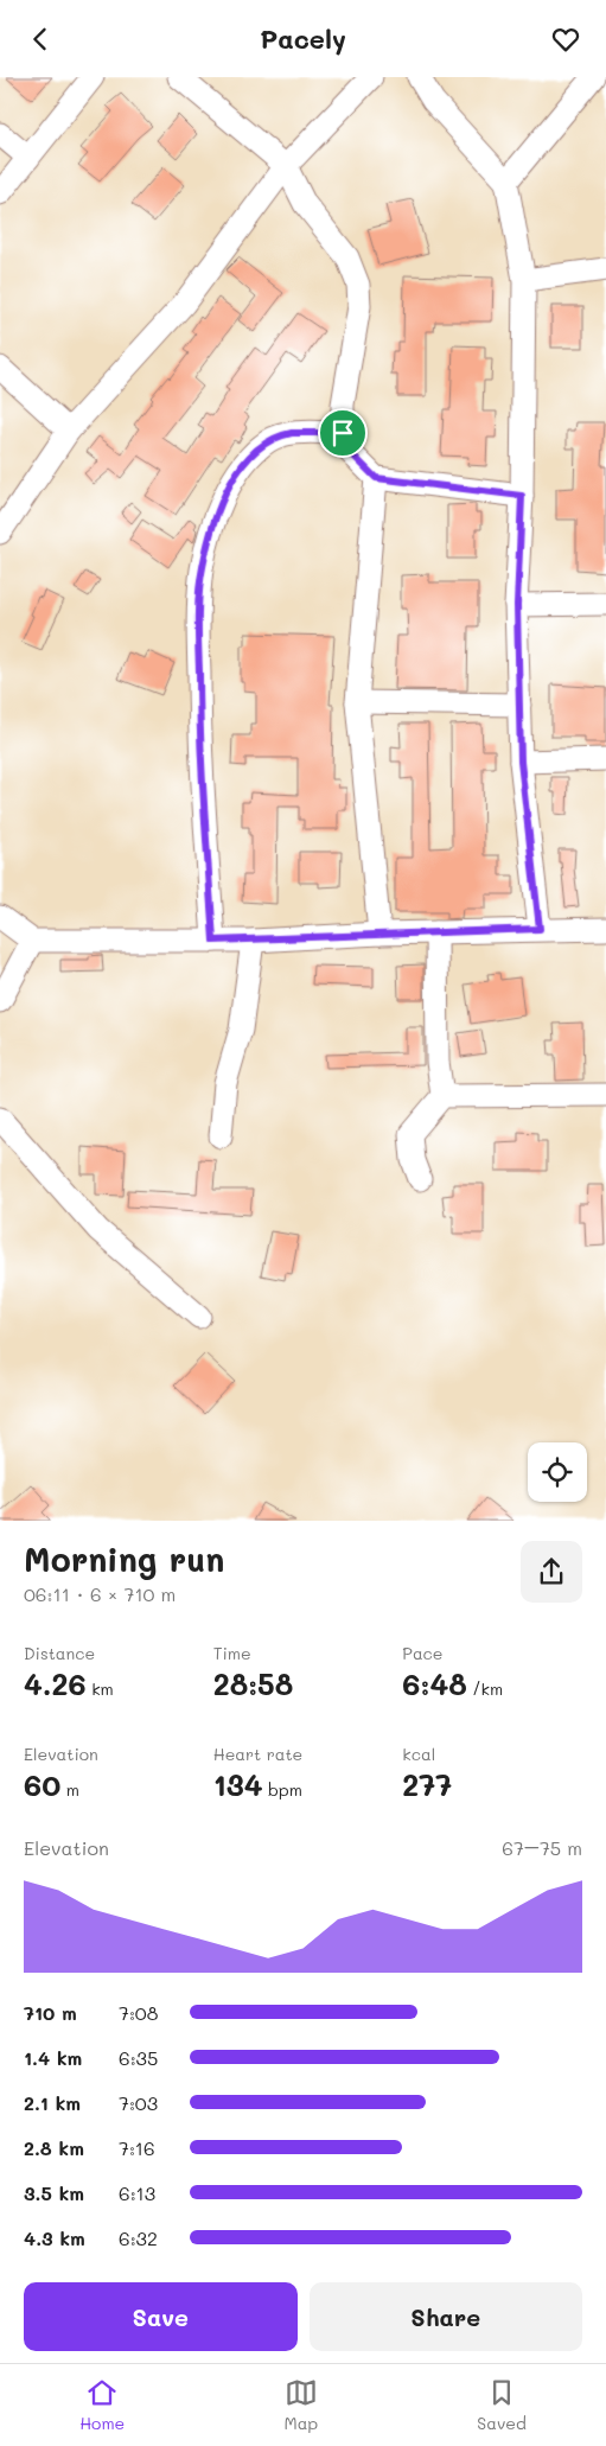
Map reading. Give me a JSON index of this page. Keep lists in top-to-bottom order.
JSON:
{
  "page": {
    "header": "Pacely",
    "heading": ["Morning run", "06:11 · 6 × 710 m"],
    "stats": [
      ["Distance", "4.26 km"],
      ["Time", "28:58"],
      ["Pace", "6:48 /km"],
      ["Elevation", "60 m"],
      ["Heart rate", "134 bpm"],
      ["kcal", "277"]
    ],
    "chart": ["Elevation", "67–75 m"],
    "list": [
      {
        "name": "710 m",
        "note": "7:08"
      },
      {
        "name": "1.4 km",
        "note": "6:35"
      },
      {
        "name": "2.1 km",
        "note": "7:03"
      },
      {
        "name": "2.8 km",
        "note": "7:16"
      },
      {
        "name": "3.5 km",
        "note": "6:13"
      },
      {
        "name": "4.3 km",
        "note": "6:32"
      }
    ],
    "buttons": ["Save", "Share"],
    "tabs": ["Home", "Map", "Saved"]
  }
}
